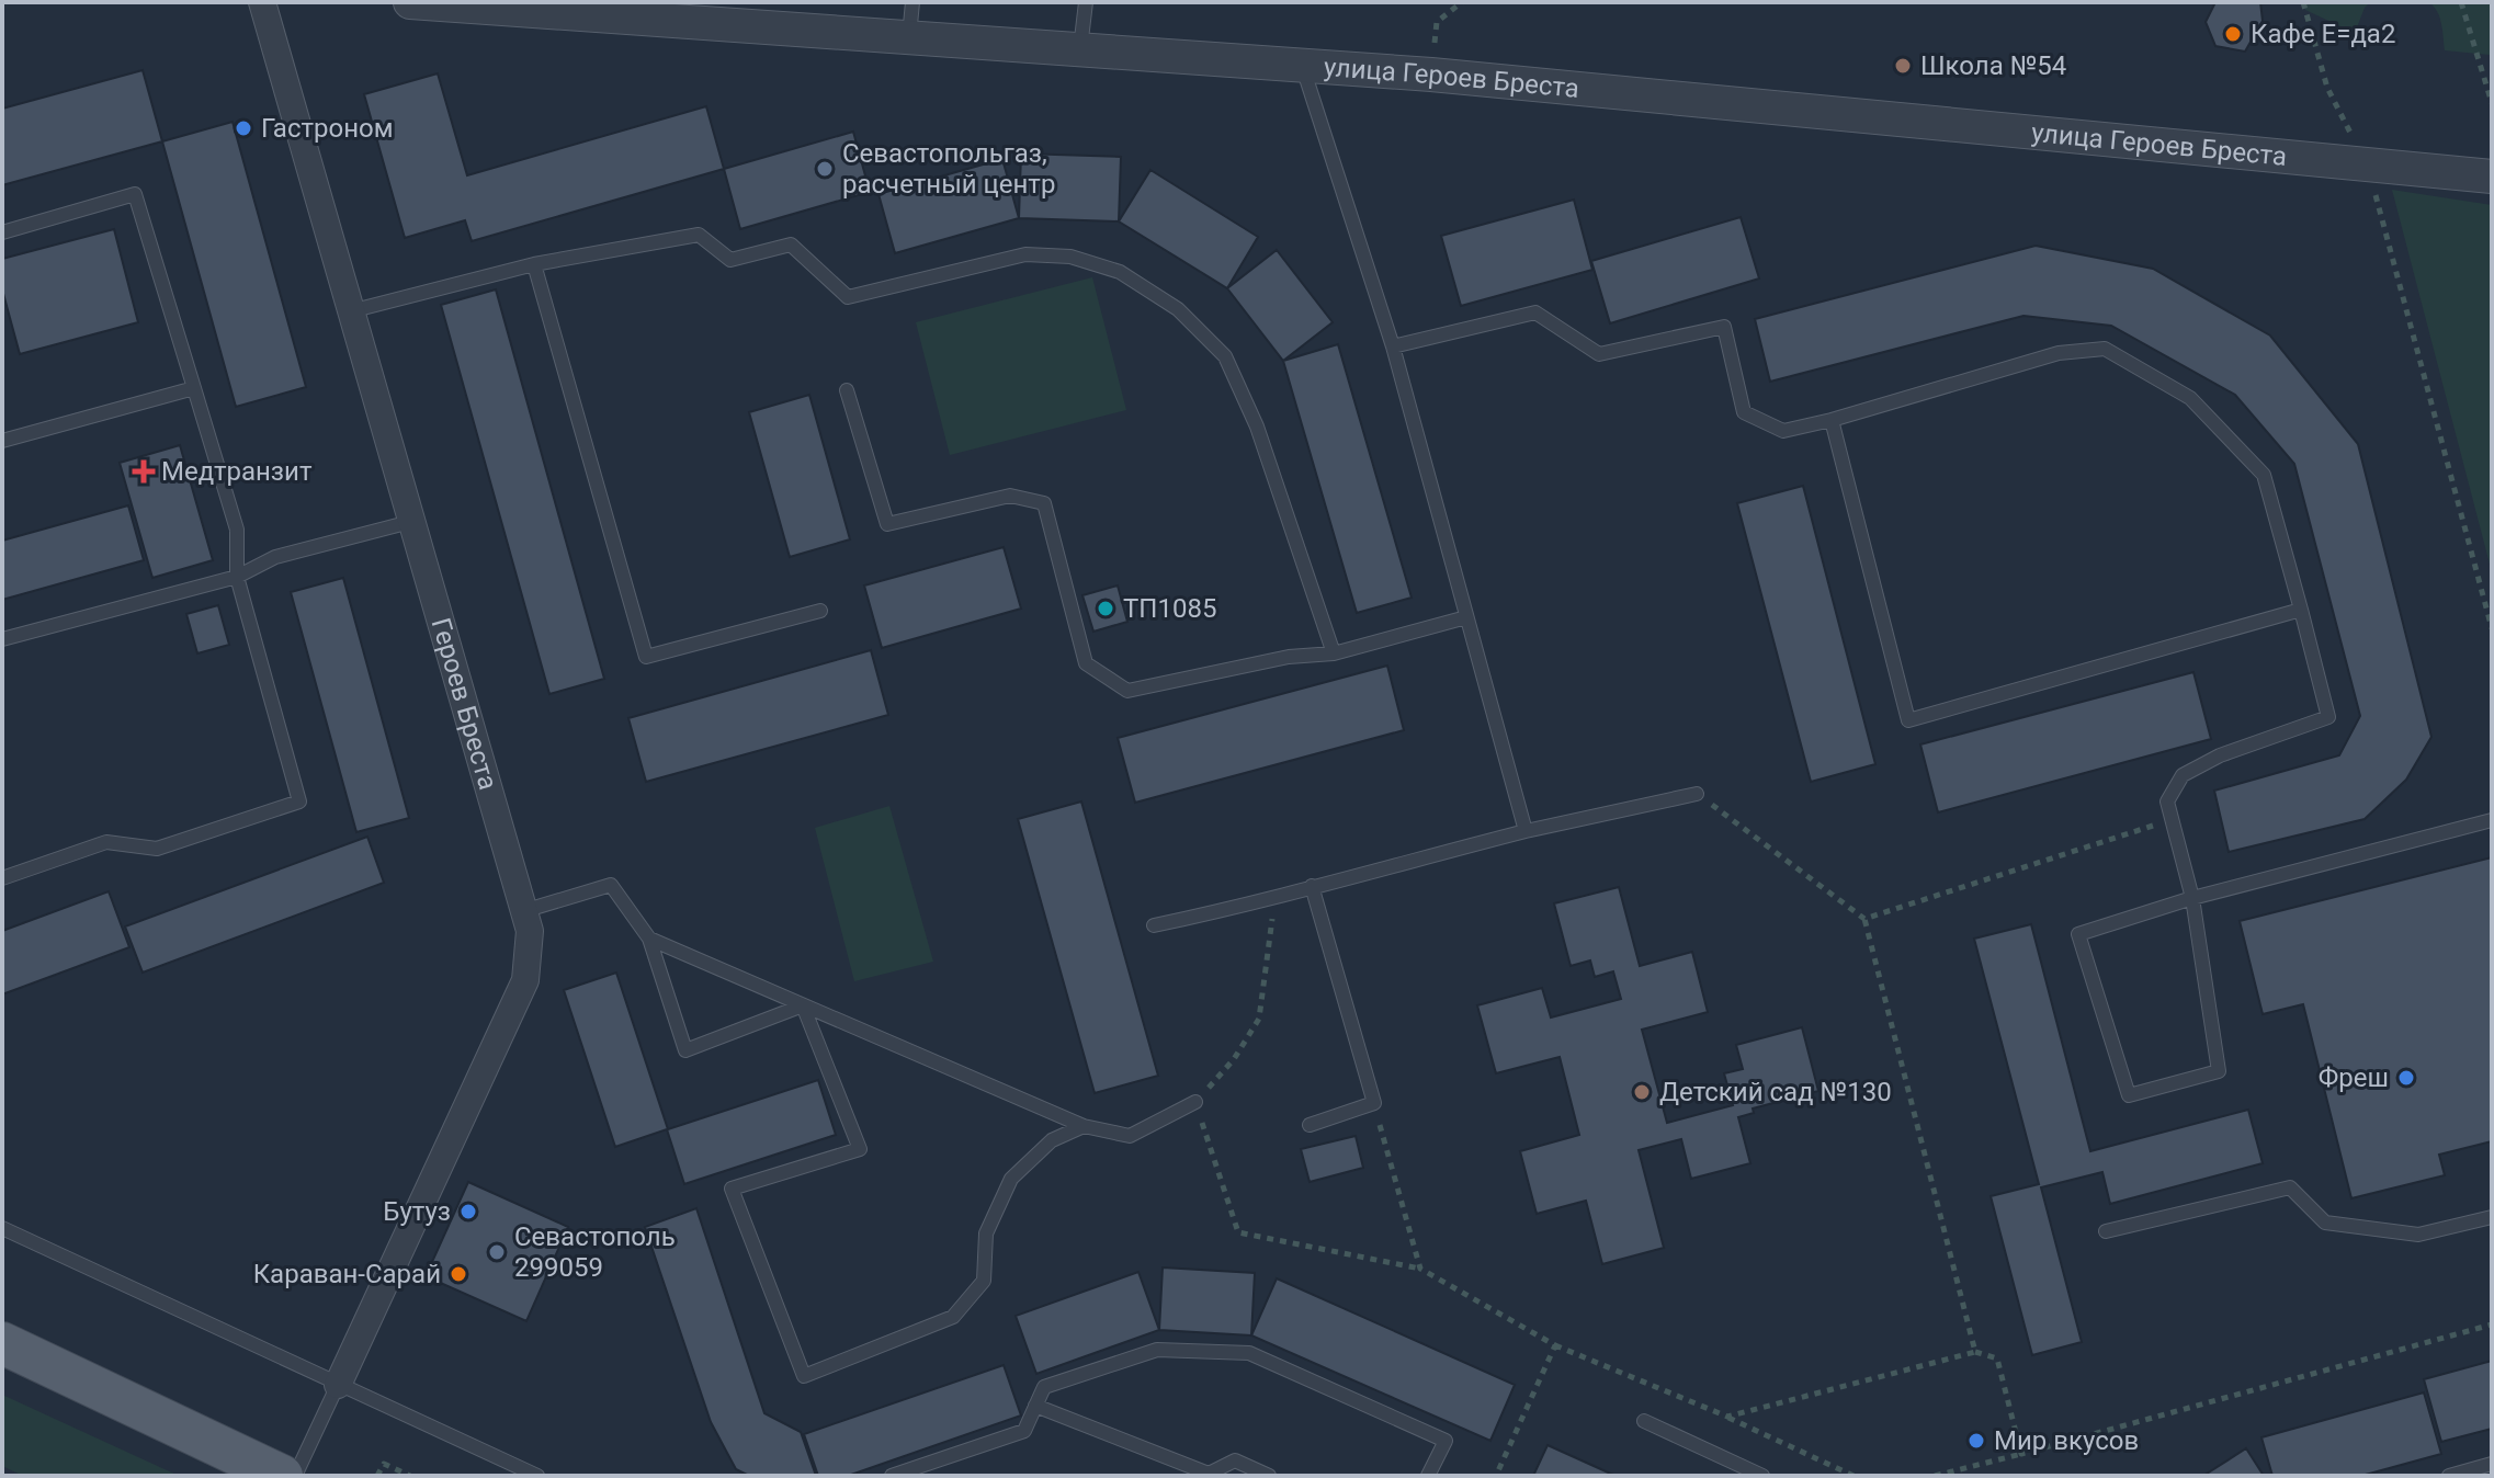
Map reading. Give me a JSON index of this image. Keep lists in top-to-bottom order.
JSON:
{
  "streets": {
    "street": ["улица Героев Бреста", "Героев Бреста"]
  },
  "places": {
    "other": [
      "Кафе Е=да2",
      "Школа №54",
      "Гастроном",
      "Севастопольгаз, расчетный центр",
      "ТП1085",
      "Фреш",
      "Детский сад №130",
      "Бутуз",
      "Севастополь 299059",
      "Караван-Сарай",
      "Мир вкусов"
    ],
    "health": ["Медтранзит"]
  }
}
